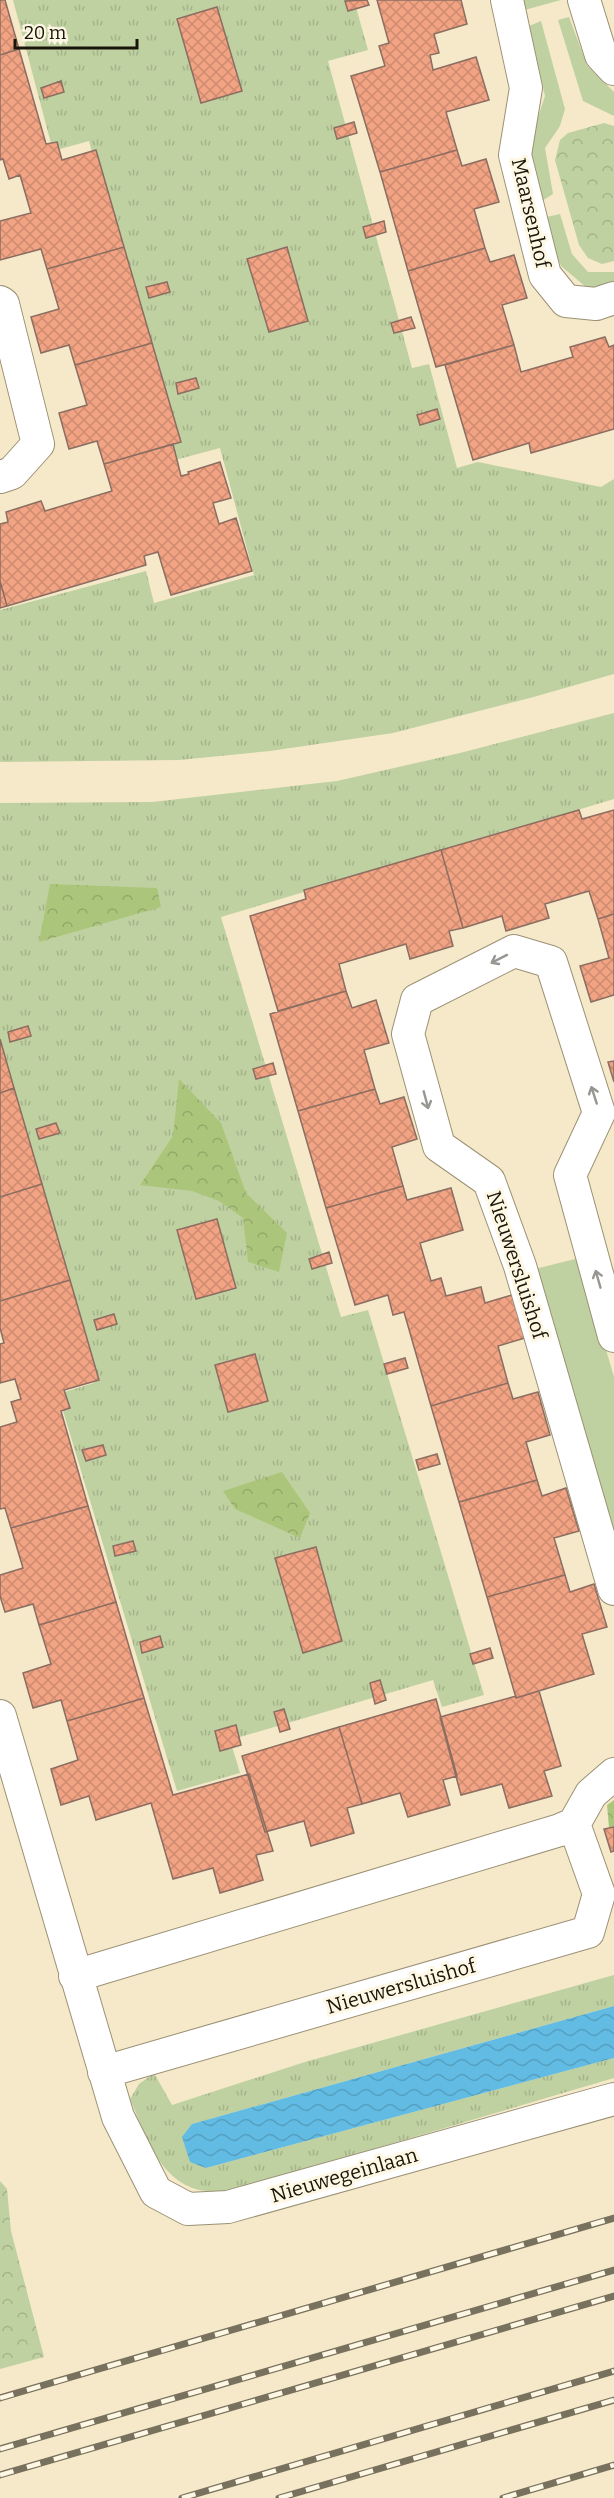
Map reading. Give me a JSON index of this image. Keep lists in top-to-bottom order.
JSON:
{
  "streets": {
    "street": ["Maarsenhof", "Nieuwersluishof", "Nieuwegeinlaan"]
  },
  "crossings": [
    ["Nieuwersluishof", "Nieuwegeinlaan"]
  ],
  "scale_bar": "20 m"
}
